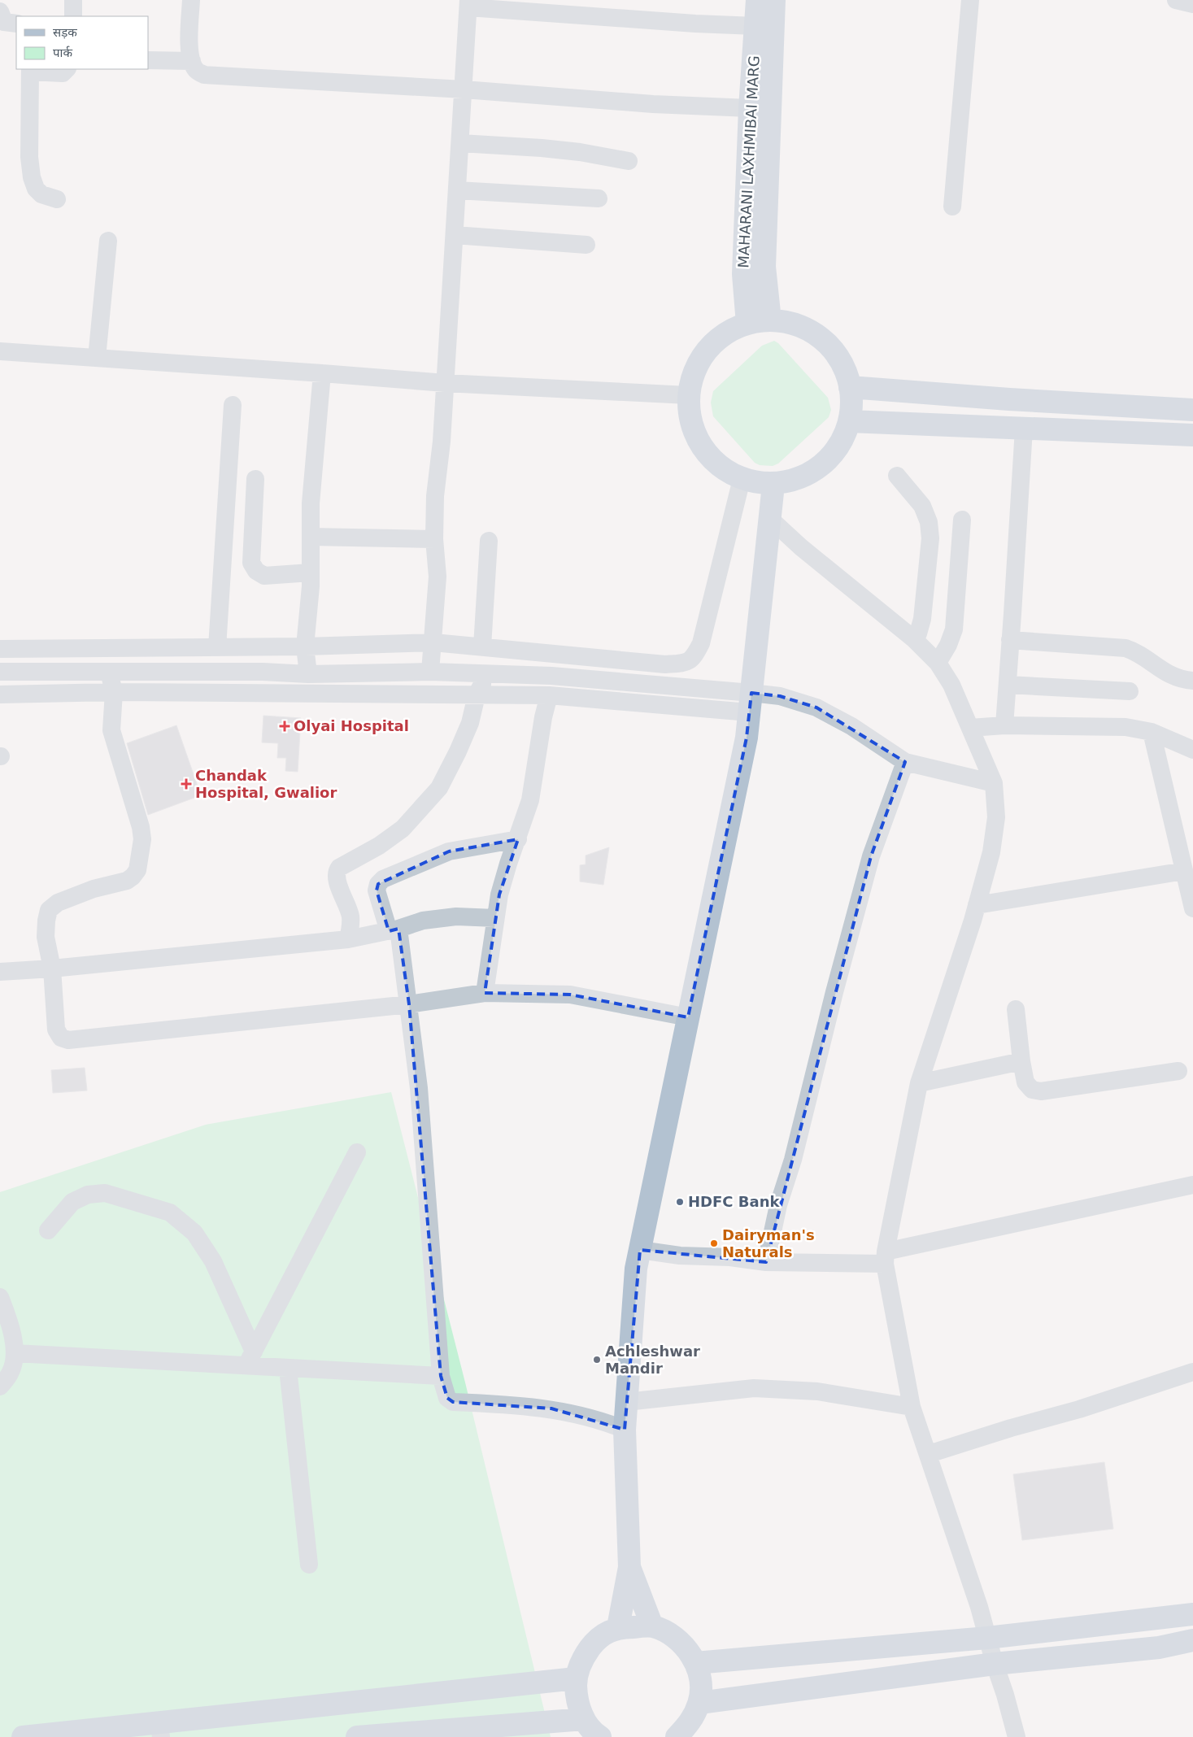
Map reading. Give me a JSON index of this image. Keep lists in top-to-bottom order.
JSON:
{
  "streets": {
    "main road": ["MAHARANI LAXHMIBAI MARG"]
  },
  "places": {
    "health": ["Olyai Hospital", "Chandak Hospital, Gwalior"],
    "other": ["HDFC Bank", "Dairyman's Naturals", "Achleshwar Mandir"]
  },
  "legend": ["सड़क", "पार्क"]
}
